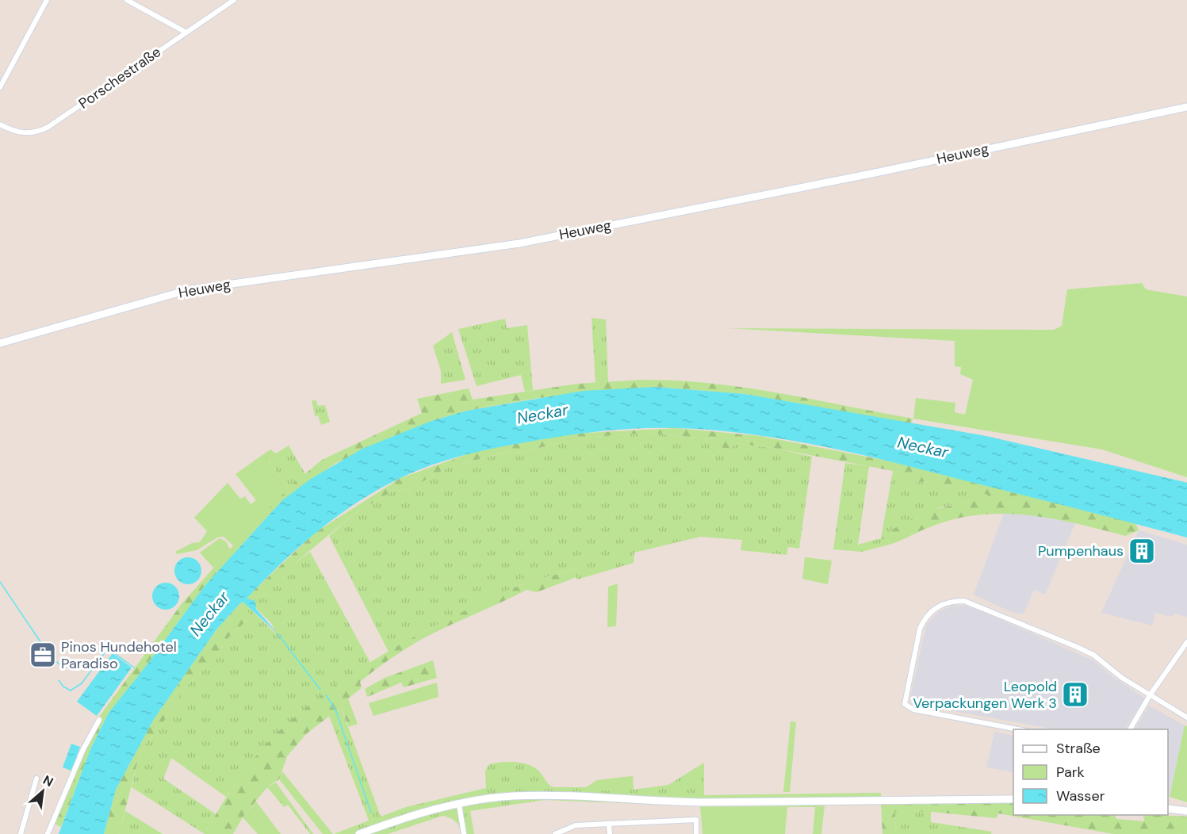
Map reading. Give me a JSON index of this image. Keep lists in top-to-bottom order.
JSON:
{
  "streets": {
    "street": ["Porschestraße", "Heuweg"]
  },
  "water": ["Neckar"],
  "places": {
    "building": ["Pumpenhaus", "Leopold Verpackungen Werk 3"],
    "office": ["Pinos Hundehotel Paradiso"]
  },
  "legend": ["Straße", "Park", "Wasser"],
  "north": "top right"
}
